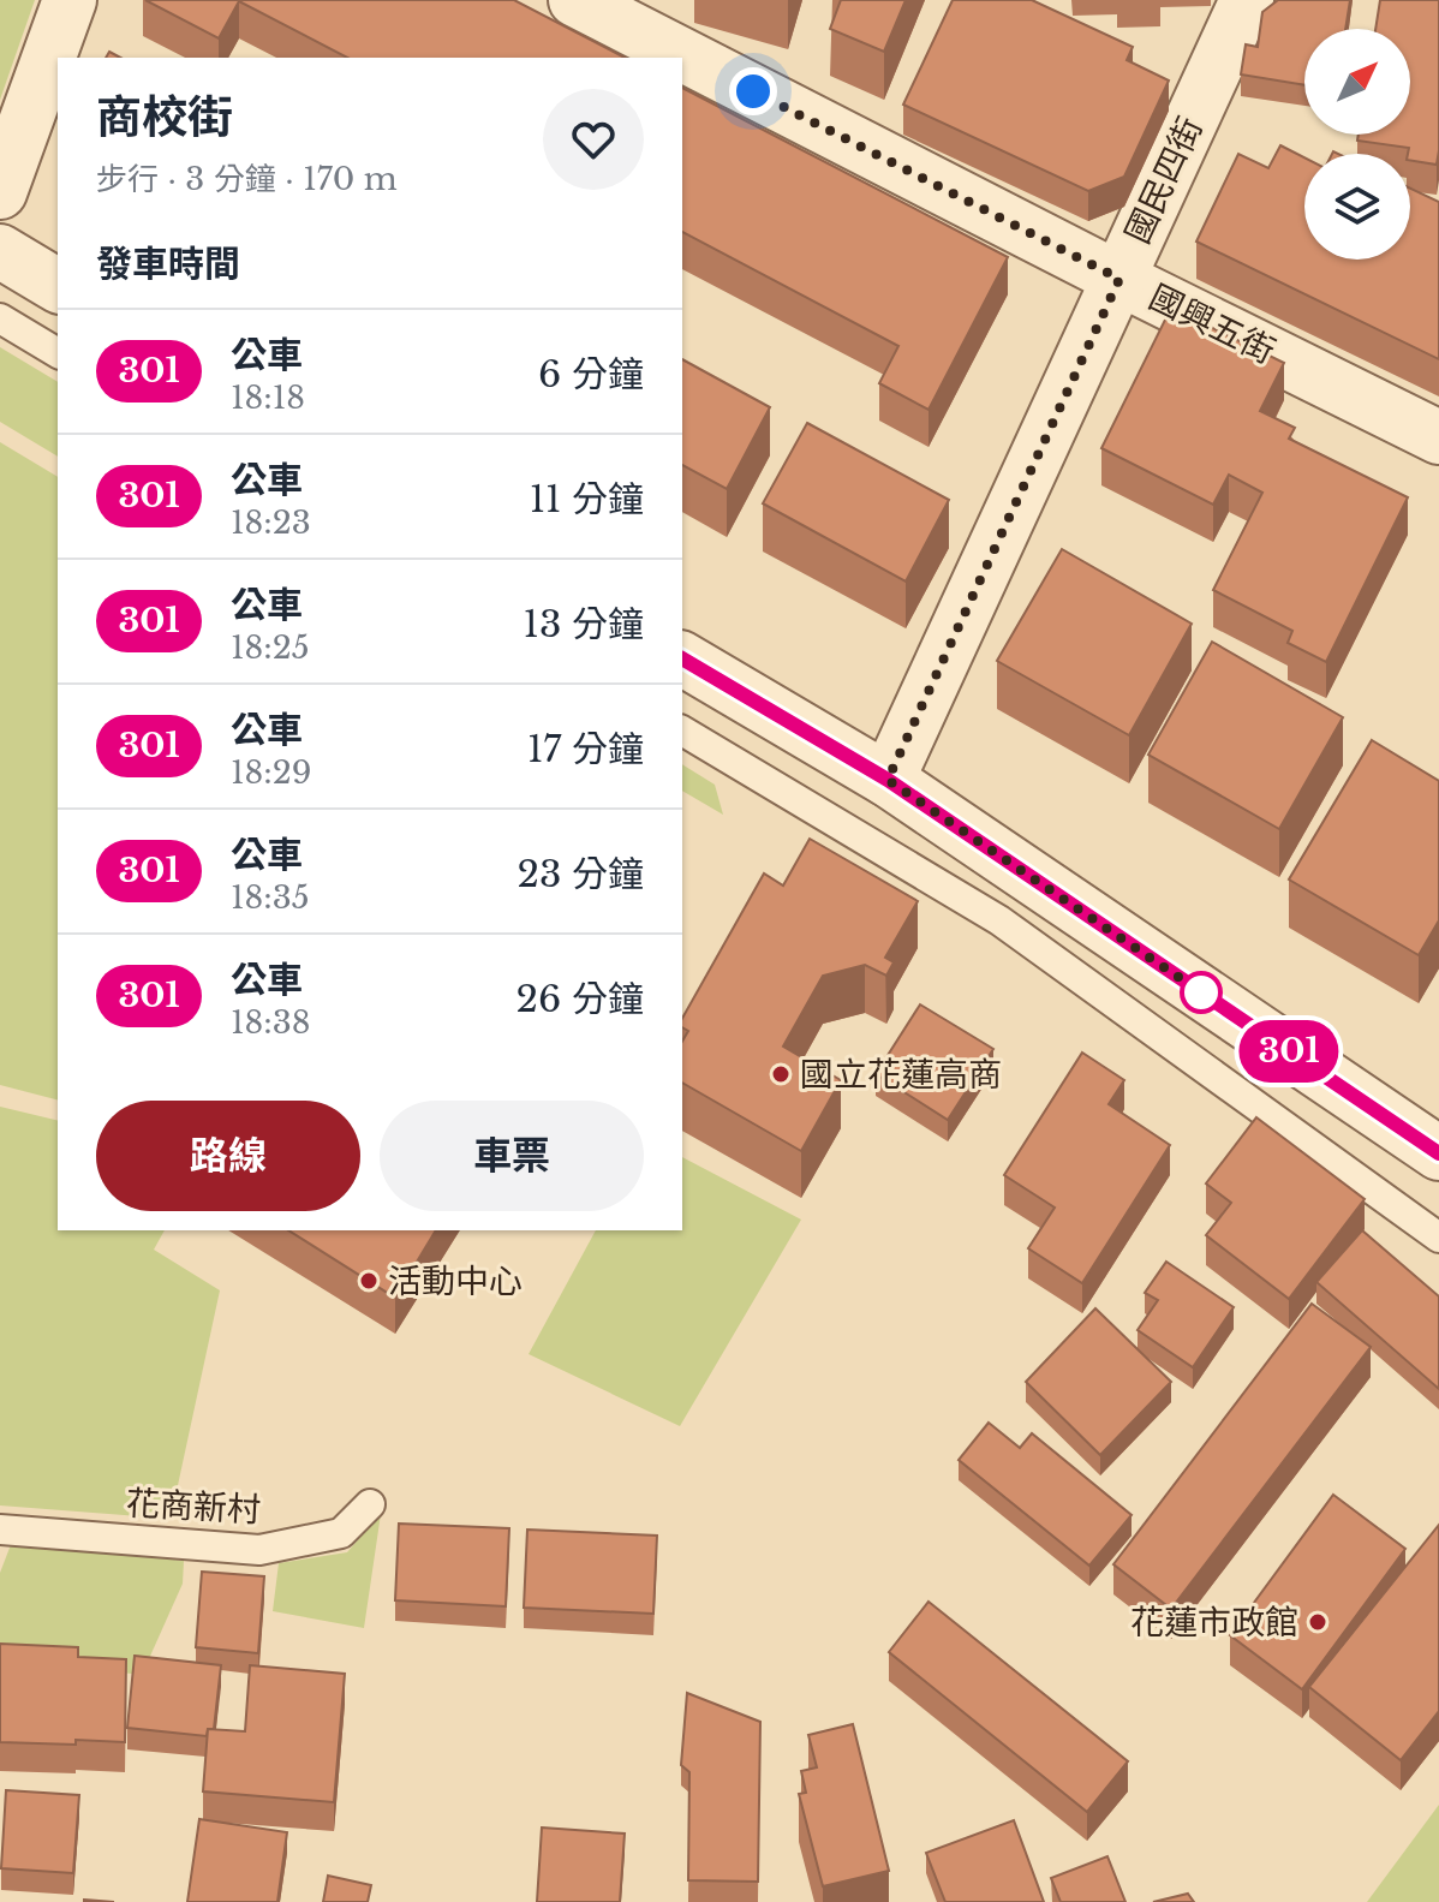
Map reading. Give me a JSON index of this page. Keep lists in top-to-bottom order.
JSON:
{
  "streets": {
    "street": ["國民四街", "國興五街"],
    "lane": ["花商新村"]
  },
  "crossings": [
    ["國民四街", "國興五街"]
  ],
  "places": ["國立花蓮高商", "活動中心", "花蓮市政館"],
  "lines": ["bus line 301"],
  "north": "top right",
  "page": {
    "on_map": "301",
    "heading": [
      ["商校街", "步行 · 3 分鐘 · 170 m"],
      "發車時間"
    ],
    "list": [
      {
        "mark": "301",
        "name": "公車",
        "note": "18:18",
        "value": "6 分鐘"
      },
      {
        "mark": "301",
        "name": "公車",
        "note": "18:23",
        "value": "11 分鐘"
      },
      {
        "mark": "301",
        "name": "公車",
        "note": "18:25",
        "value": "13 分鐘"
      },
      {
        "mark": "301",
        "name": "公車",
        "note": "18:29",
        "value": "17 分鐘"
      },
      {
        "mark": "301",
        "name": "公車",
        "note": "18:35",
        "value": "23 分鐘"
      },
      {
        "mark": "301",
        "name": "公車",
        "note": "18:38",
        "value": "26 分鐘"
      }
    ],
    "buttons": ["路線", "車票"]
  }
}
